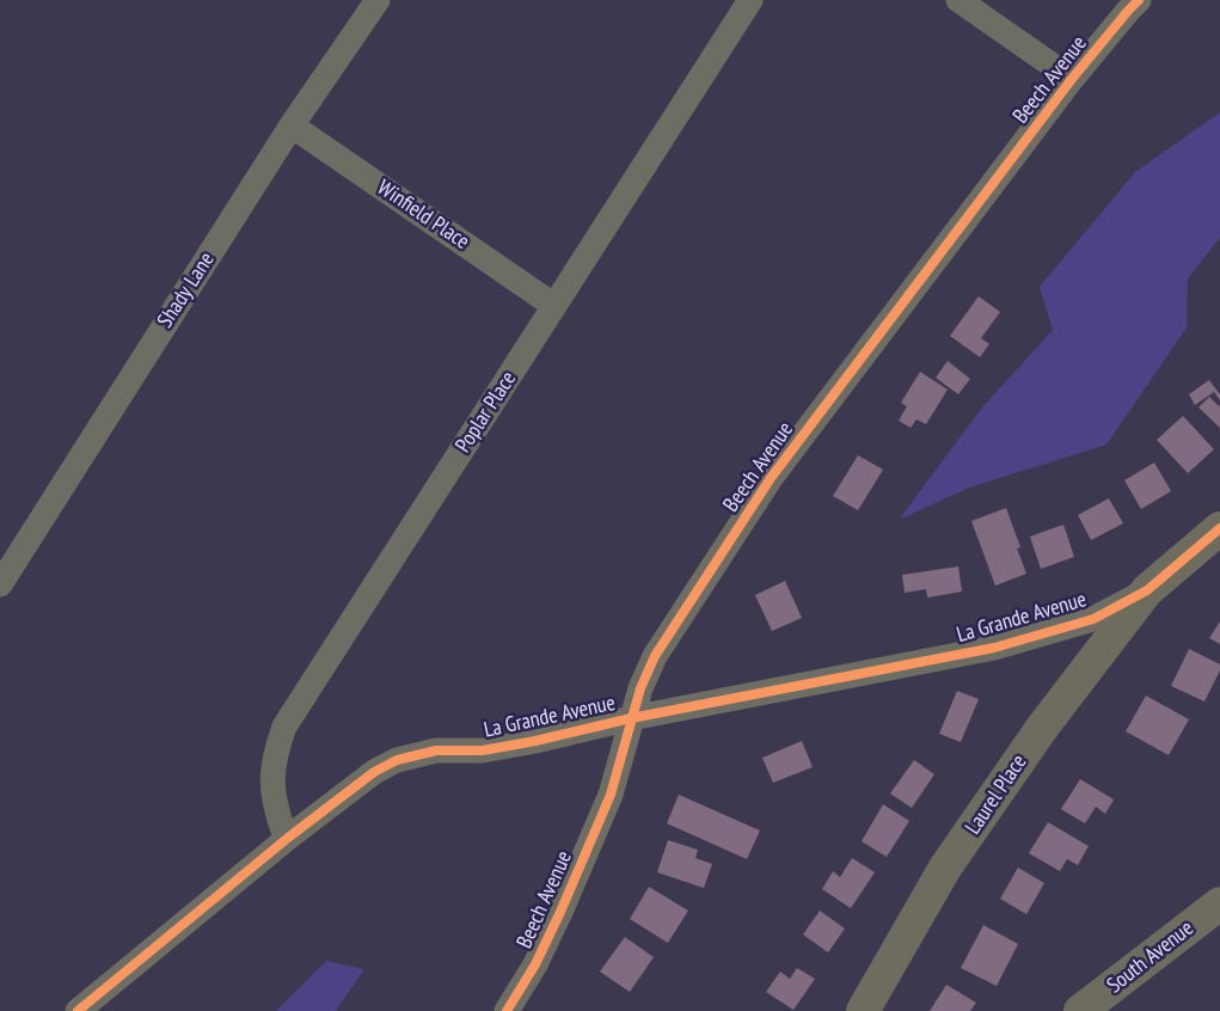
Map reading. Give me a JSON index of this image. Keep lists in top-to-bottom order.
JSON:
{
  "streets": {
    "street": [
      "Beech Avenue",
      "Winfield Place",
      "Shady Lane",
      "Poplar Place",
      "La Grande Avenue",
      "Laurel Place",
      "South Avenue"
    ]
  },
  "crossings": [
    ["Beech Avenue", "La Grande Avenue"],
    ["Winfield Place", "Shady Lane"],
    ["Winfield Place", "Poplar Place"],
    ["Poplar Place", "La Grande Avenue"],
    ["La Grande Avenue", "Laurel Place"]
  ]
}
